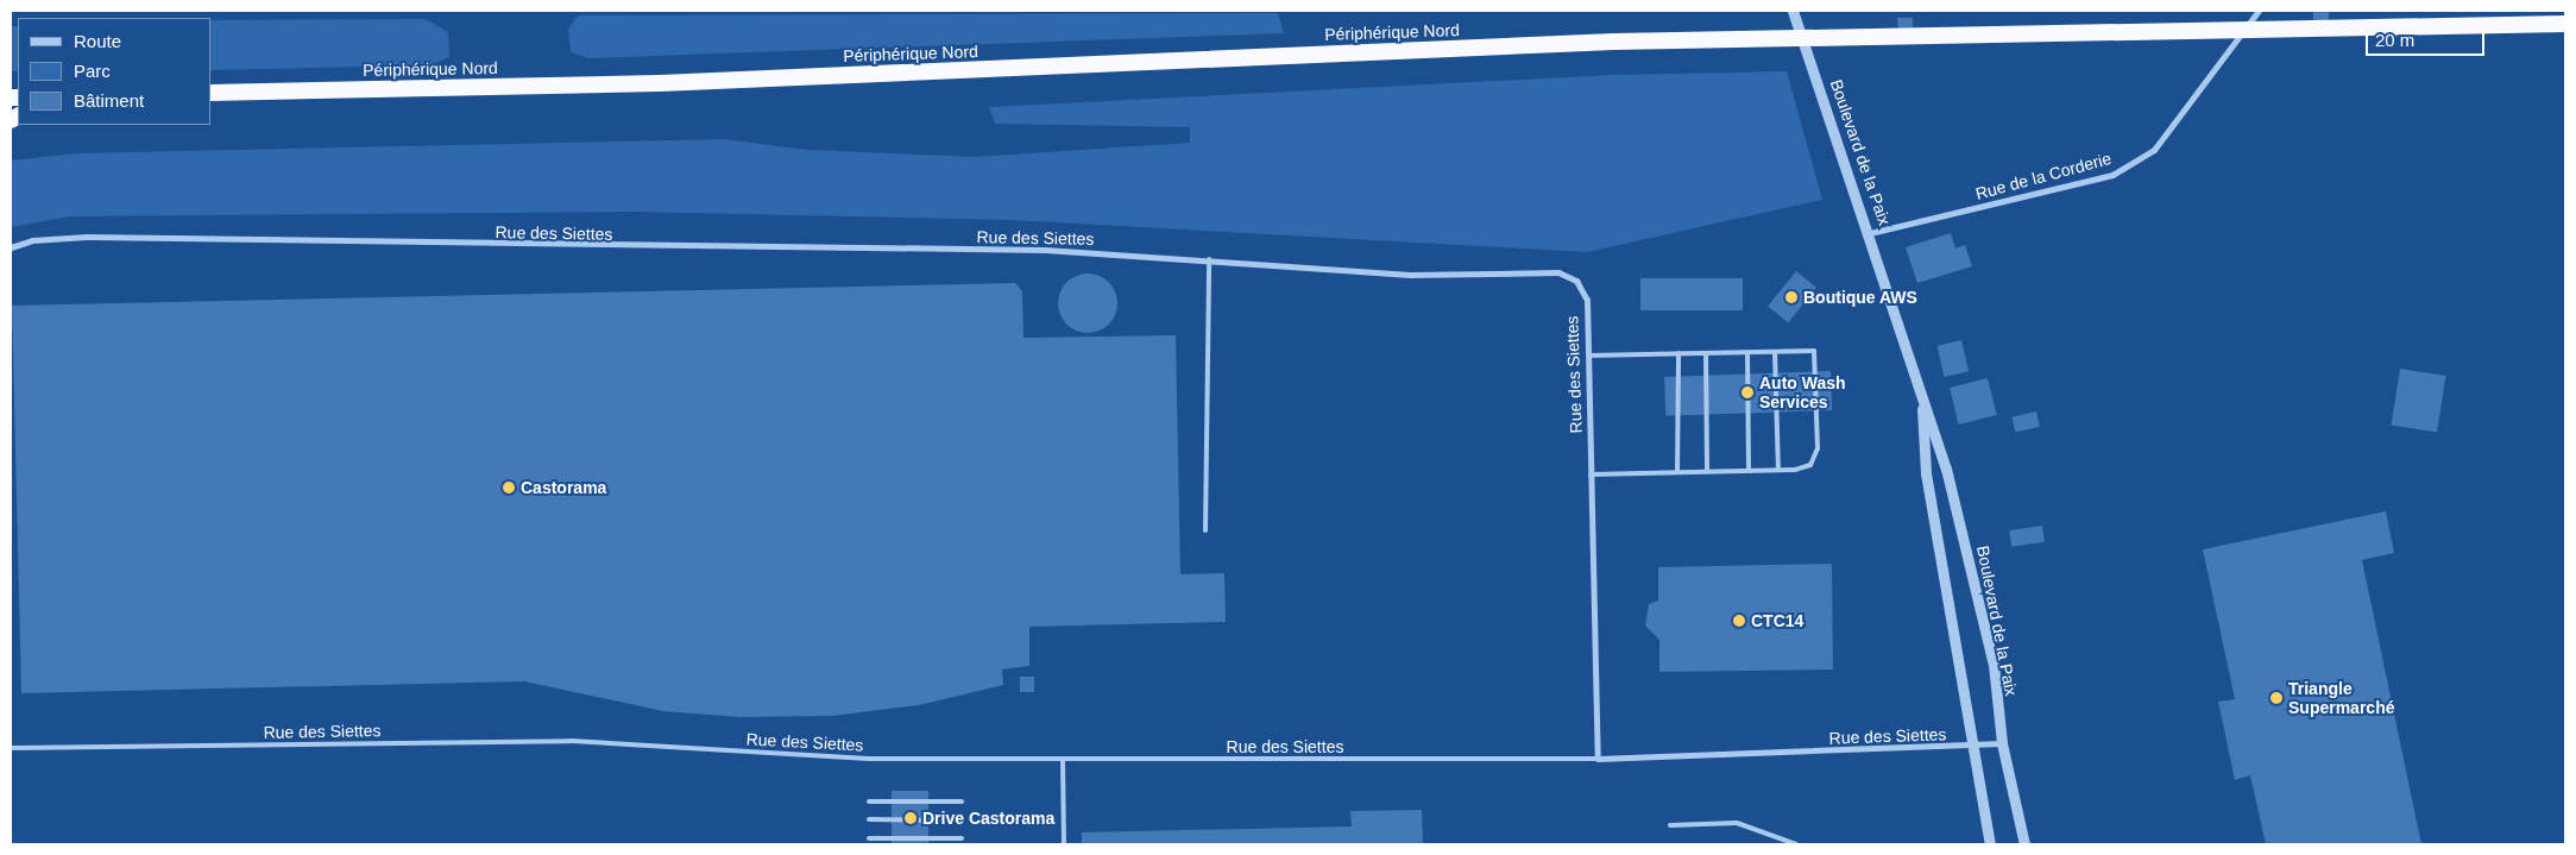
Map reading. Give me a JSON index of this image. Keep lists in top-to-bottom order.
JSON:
{
  "streets": {
    "highway": ["Périphérique Nord"],
    "street": ["Boulevard de la Paix", "Rue de la Corderie", "Rue des Siettes"]
  },
  "crossings": [
    ["Boulevard de la Paix", "Rue de la Corderie"],
    ["Boulevard de la Paix", "Rue des Siettes"]
  ],
  "places": [
    "Boutique AWS",
    "Auto Wash Services",
    "Castorama",
    "CTC14",
    "Triangle Supermarché",
    "Drive Castorama"
  ],
  "legend": ["Route", "Parc", "Bâtiment"],
  "scale_bar": "20 m"
}
